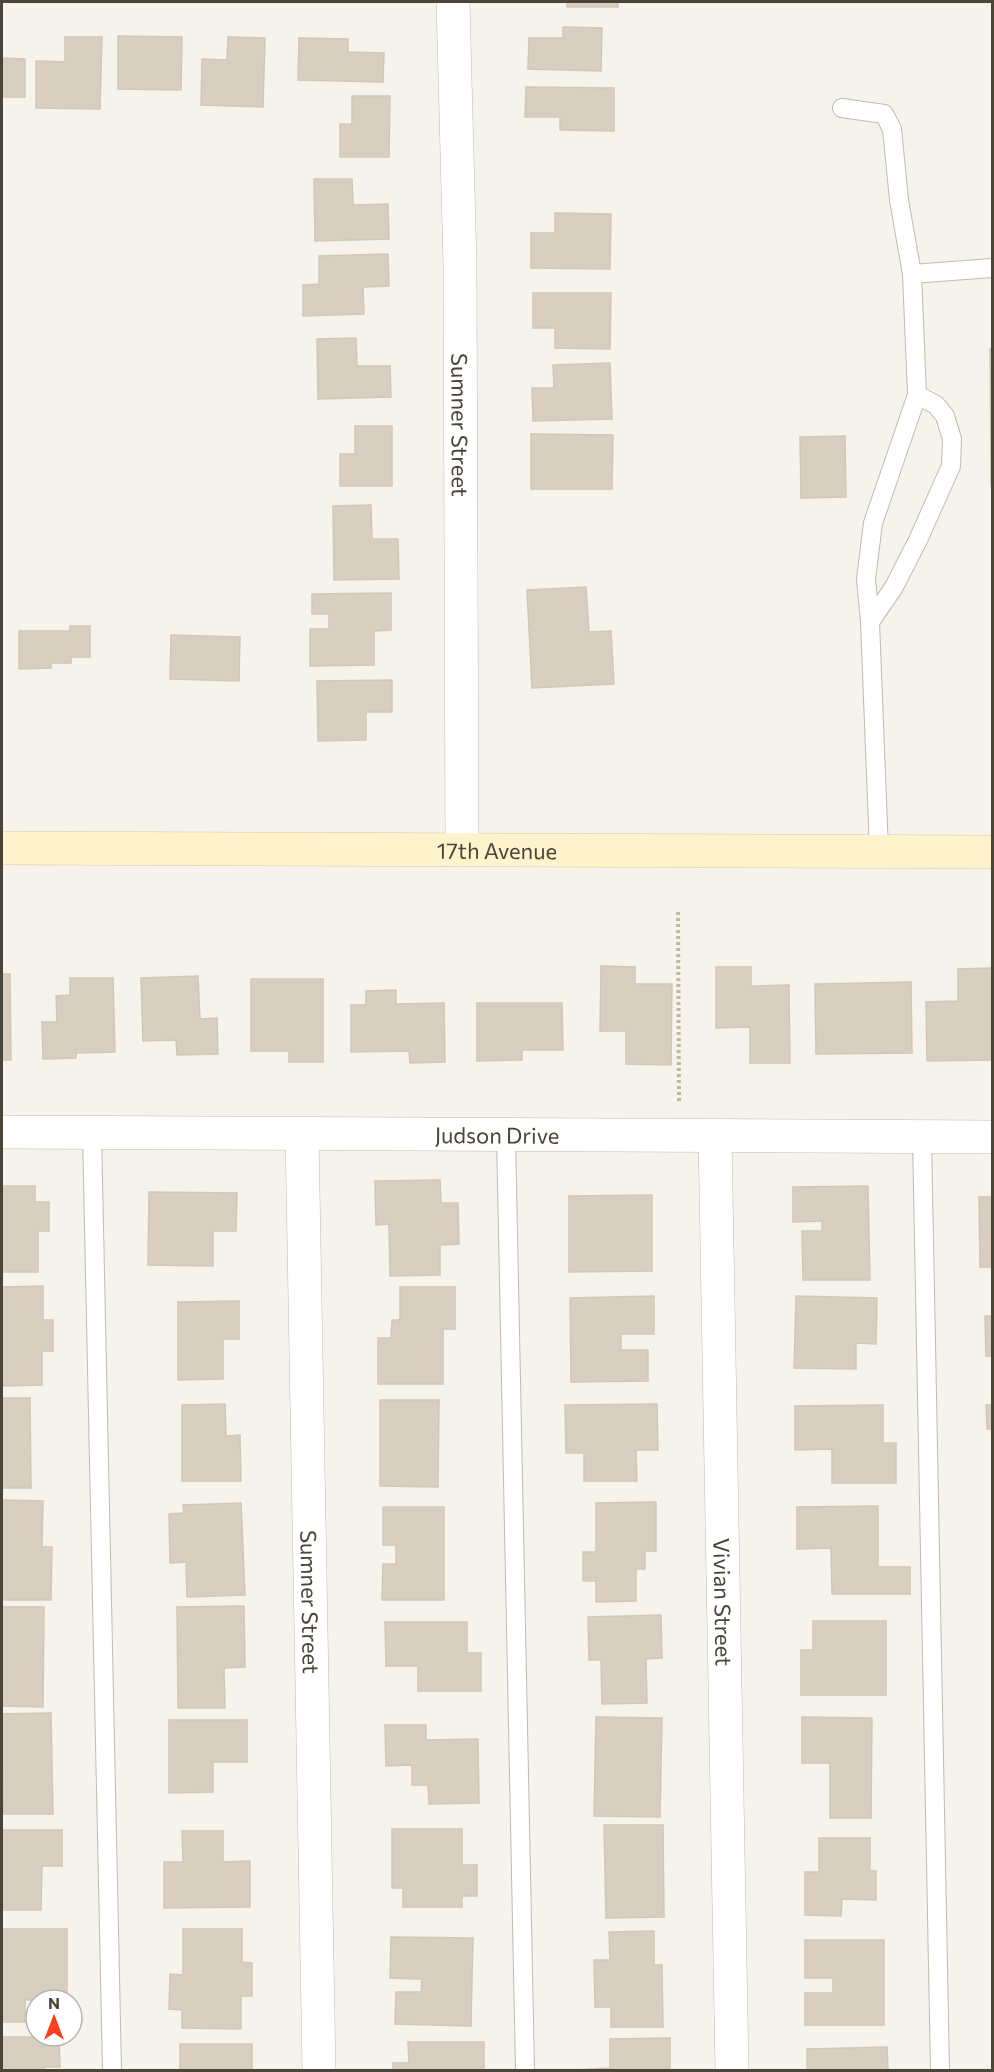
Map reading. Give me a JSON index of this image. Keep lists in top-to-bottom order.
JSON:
{
  "streets": {
    "main road": ["17th Avenue"],
    "street": ["Sumner Street", "Judson Drive", "Vivian Street"]
  },
  "crossings": [
    ["Sumner Street", "17th Avenue"],
    ["Sumner Street", "Judson Drive"],
    ["Judson Drive", "Vivian Street"]
  ],
  "north": "top"
}
